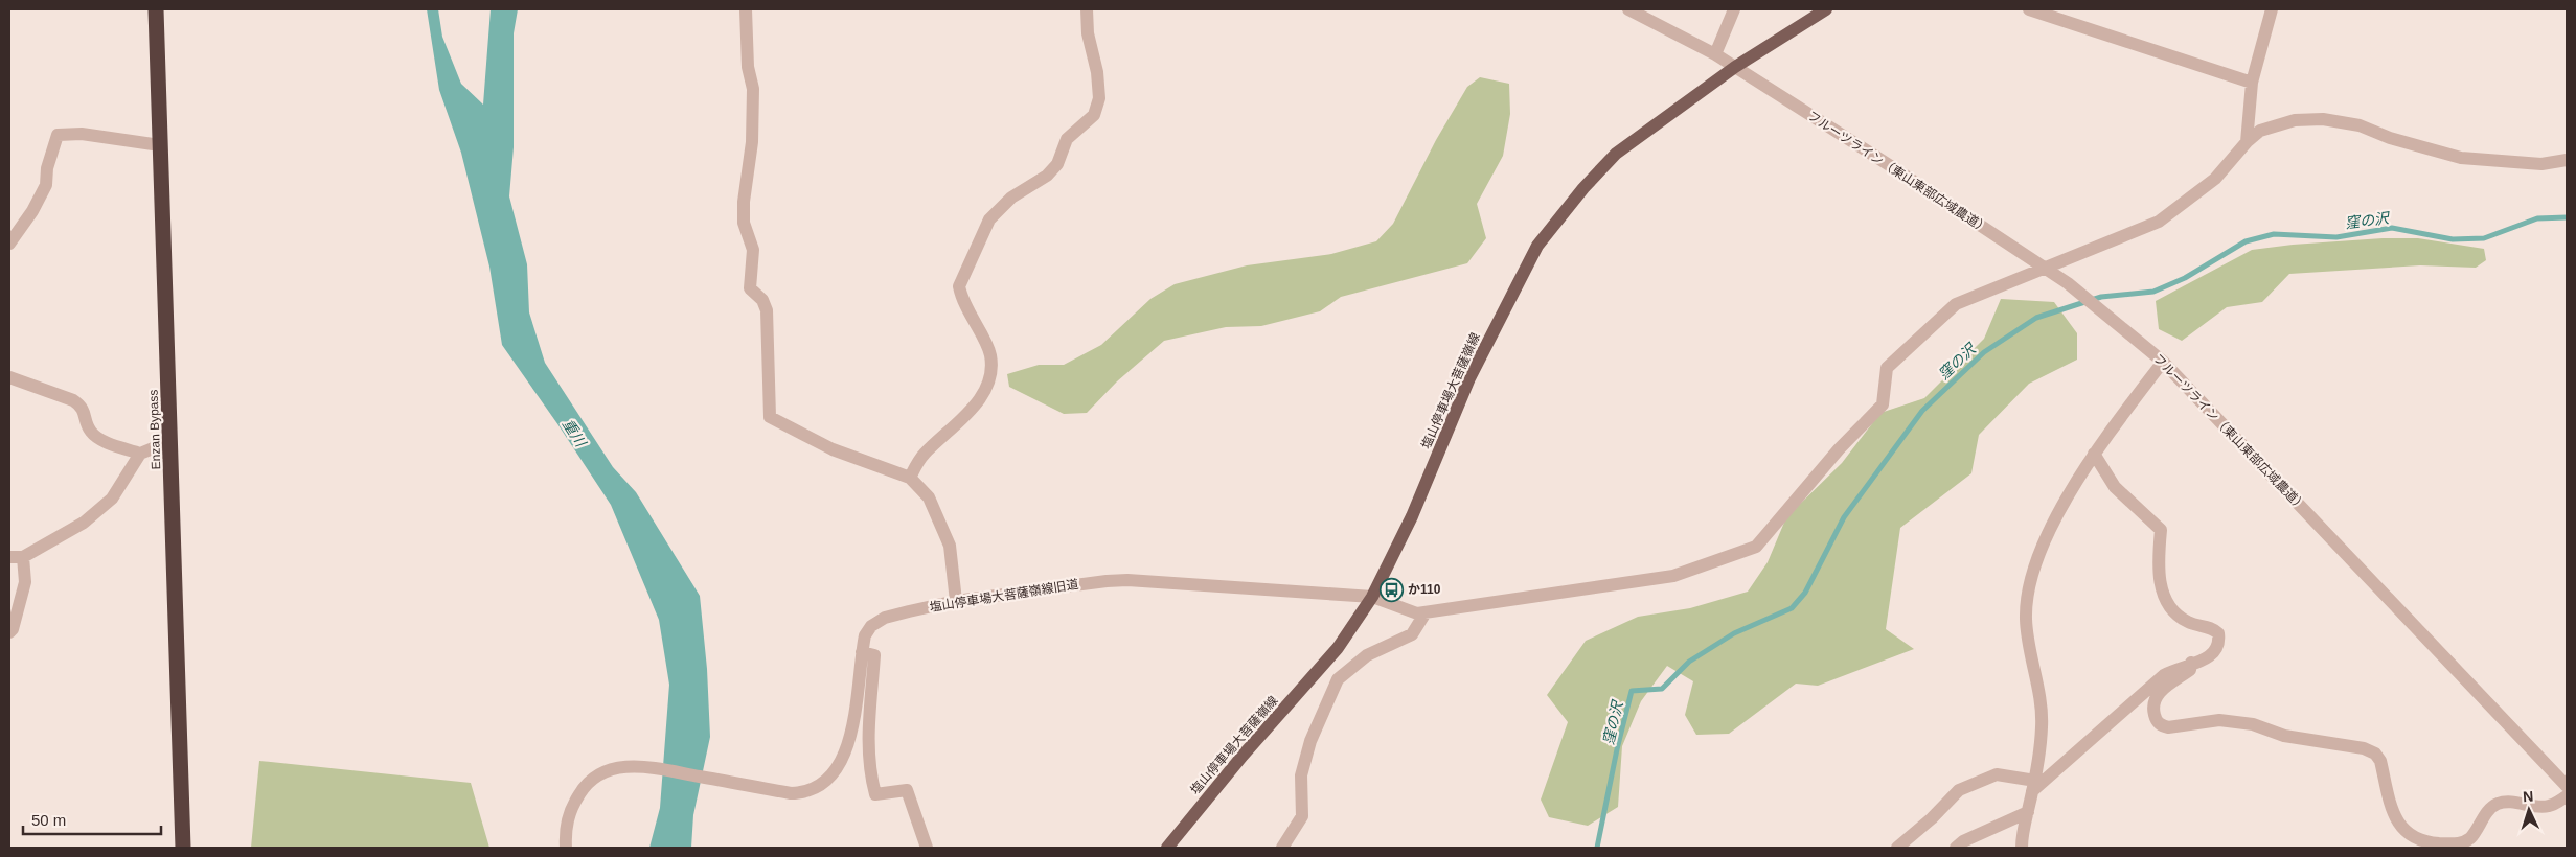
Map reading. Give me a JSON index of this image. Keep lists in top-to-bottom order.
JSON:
{
  "streets": {
    "highway": ["Enzan Bypass"],
    "main road": ["塩山停車場大菩薩嶺線"],
    "street": ["フルーツライン（東山東部広域農道）", "塩山停車場大菩薩嶺線旧道"]
  },
  "crossings": [
    ["フルーツライン（東山東部広域農道）", "塩山停車場大菩薩嶺線"],
    ["塩山停車場大菩薩嶺線", "塩山停車場大菩薩嶺線旧道"]
  ],
  "water": ["窪の沢", "重川"],
  "places": {
    "bus stop": ["か110"]
  },
  "scale_bar": "50 m",
  "north": "top"
}
